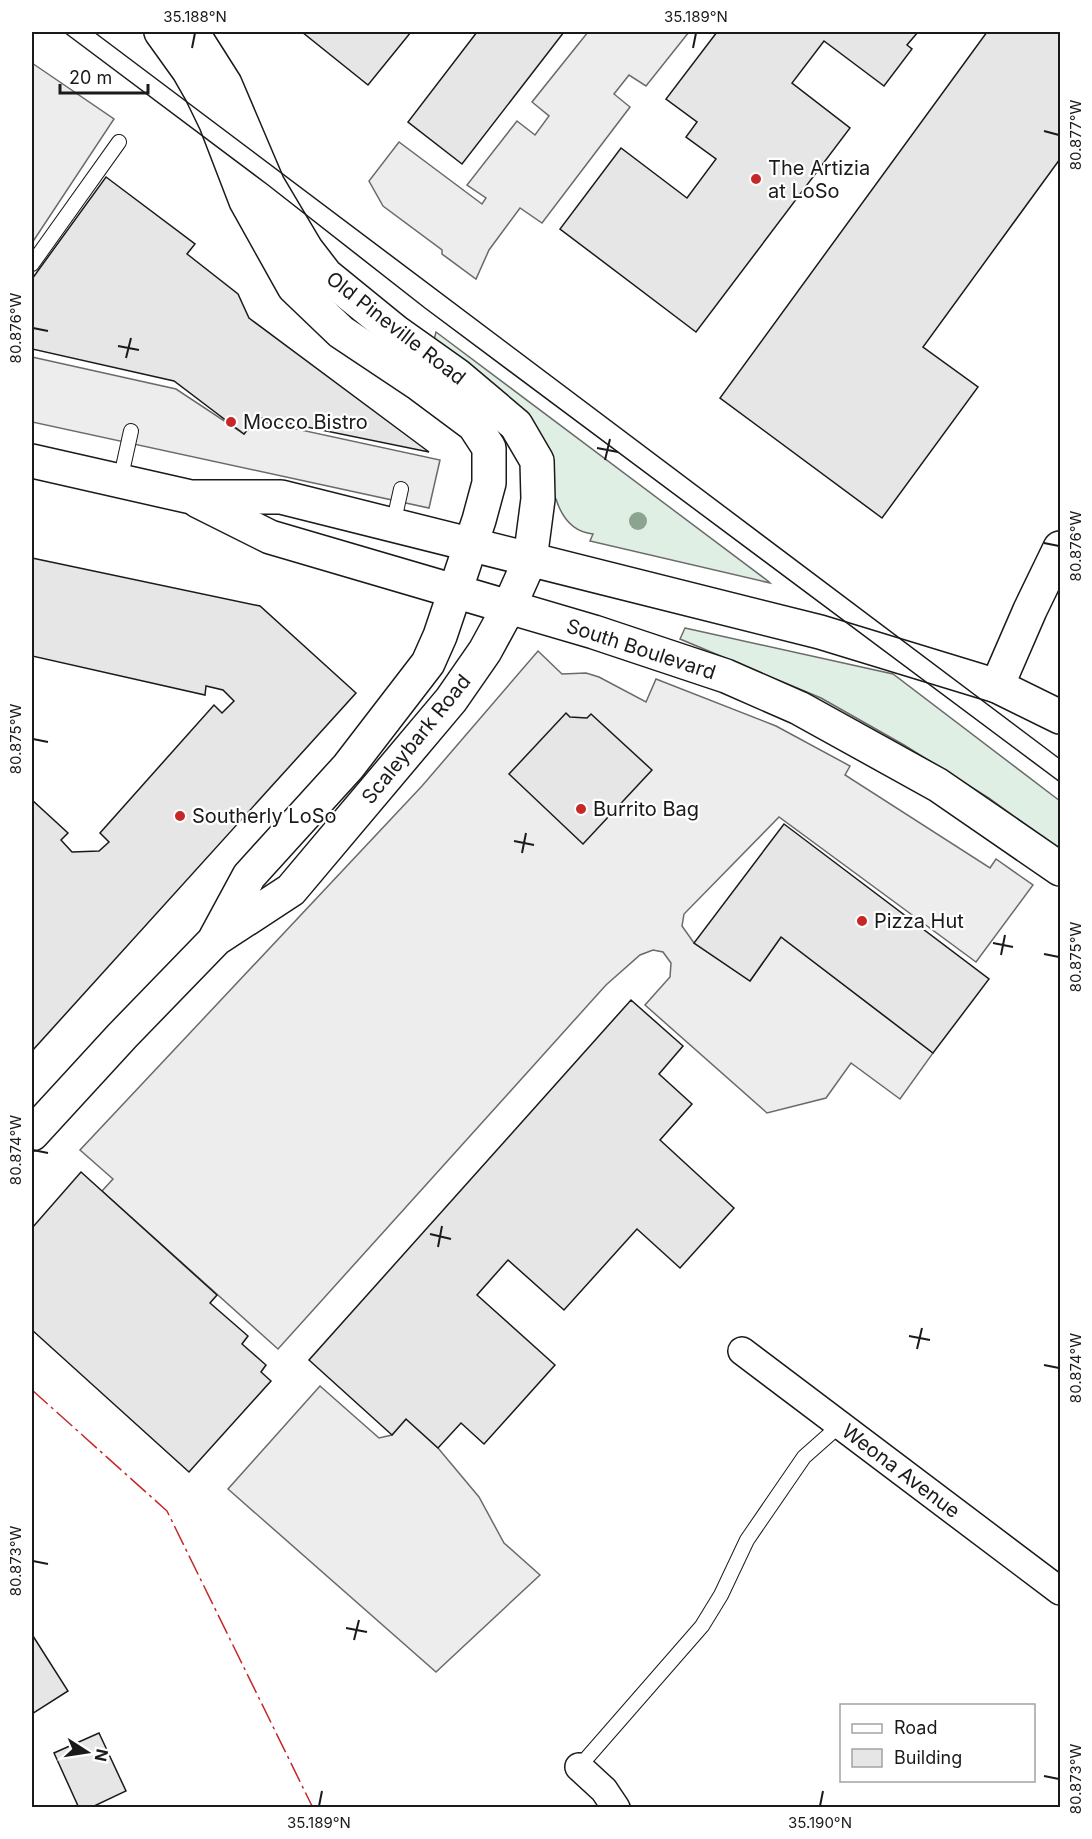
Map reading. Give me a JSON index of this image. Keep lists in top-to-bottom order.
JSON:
{
  "streets": {
    "street": [
      "Old Pineville Road",
      "South Boulevard",
      "Scaleybark Road",
      "Weona Avenue"
    ]
  },
  "crossings": [
    ["Old Pineville Road", "South Boulevard"],
    ["Old Pineville Road", "Scaleybark Road"],
    ["South Boulevard", "Scaleybark Road"]
  ],
  "places": [
    "The Artizia at LoSo",
    "Mocco Bistro",
    "Burrito Bag",
    "Southerly LoSo",
    "Pizza Hut"
  ],
  "legend": ["Road", "Building"],
  "scale_bar": "20 m",
  "north": "right",
  "coordinates": [
    "35.188°N",
    "35.189°N",
    "80.877°W",
    "80.876°W",
    "80.875°W",
    "80.874°W",
    "80.873°W",
    "35.190°N"
  ]
}
